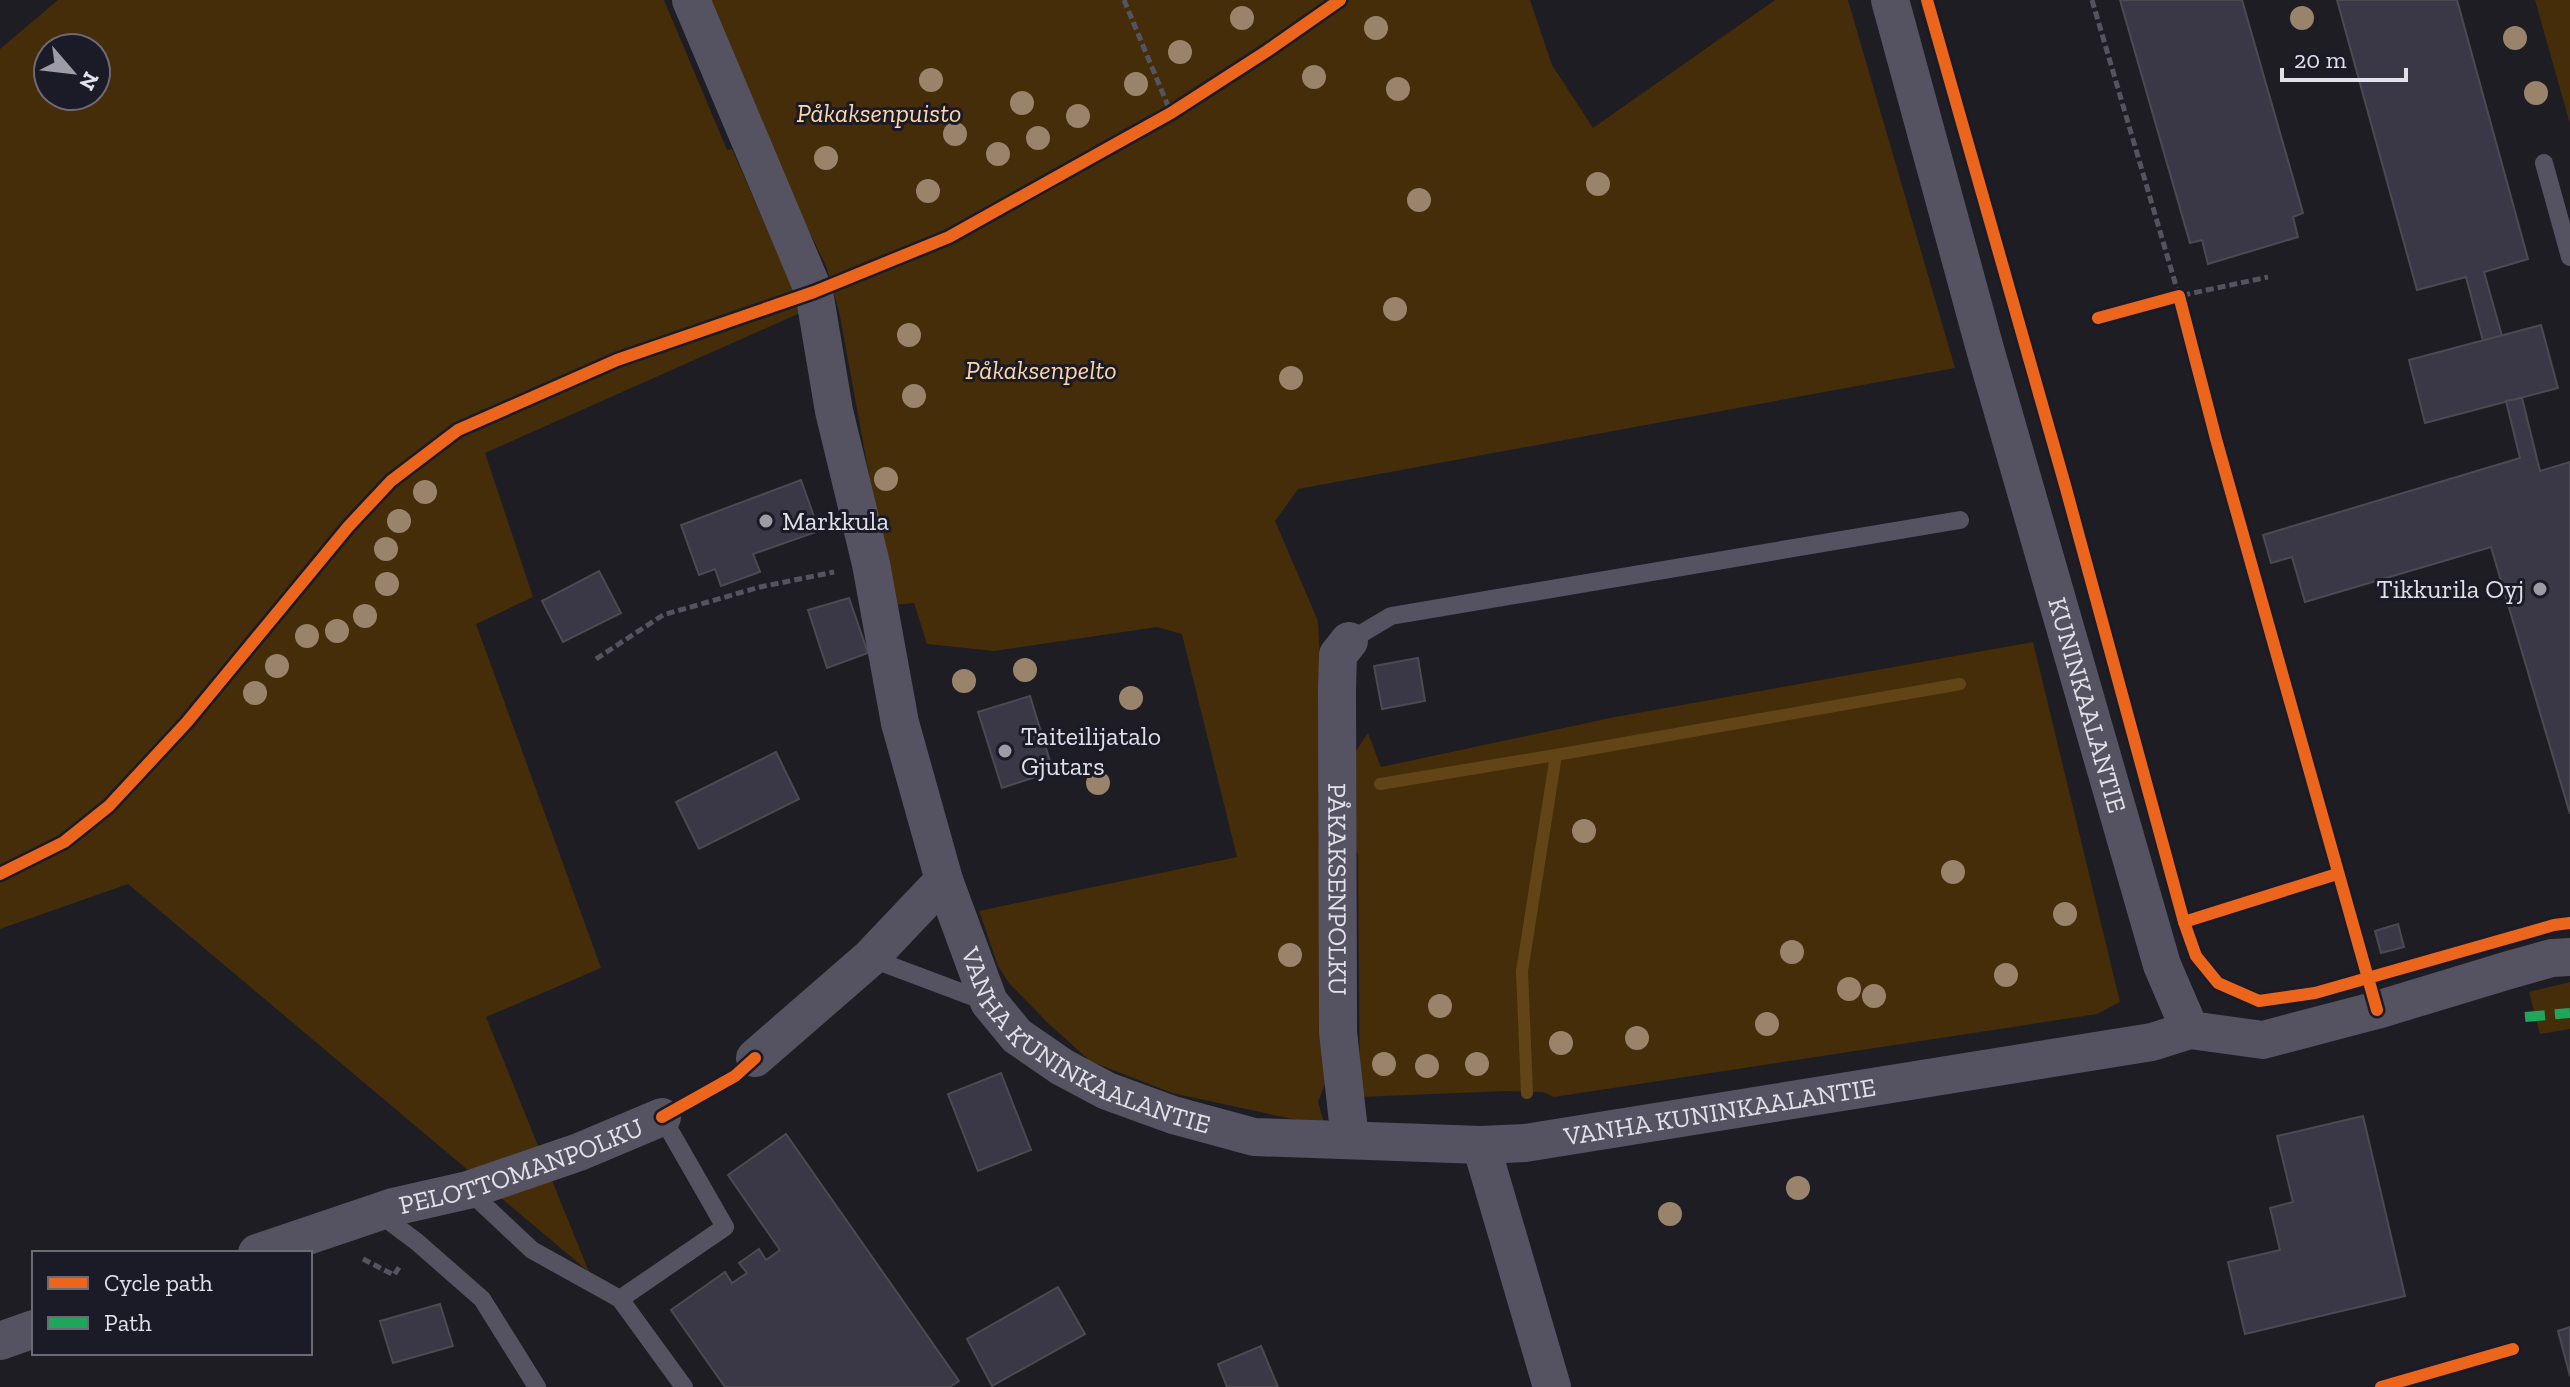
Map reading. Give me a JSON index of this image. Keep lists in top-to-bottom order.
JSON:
{
  "streets": {
    "street": [
      "KUNINKAALANTIE",
      "PÅKAKSENPOLKU",
      "VANHA KUNINKAALANTIE",
      "PELOTTOMANPOLKU"
    ]
  },
  "crossings": [
    ["KUNINKAALANTIE", "VANHA KUNINKAALANTIE"],
    ["PÅKAKSENPOLKU", "VANHA KUNINKAALANTIE"]
  ],
  "parks": ["Påkaksenpuisto", "Påkaksenpelto"],
  "places": ["Markkula", "Tikkurila Oyj", "Taiteilijatalo Gjutars"],
  "legend": ["Cycle path", "Path"],
  "scale_bar": "20 m",
  "north": "bottom right"
}
